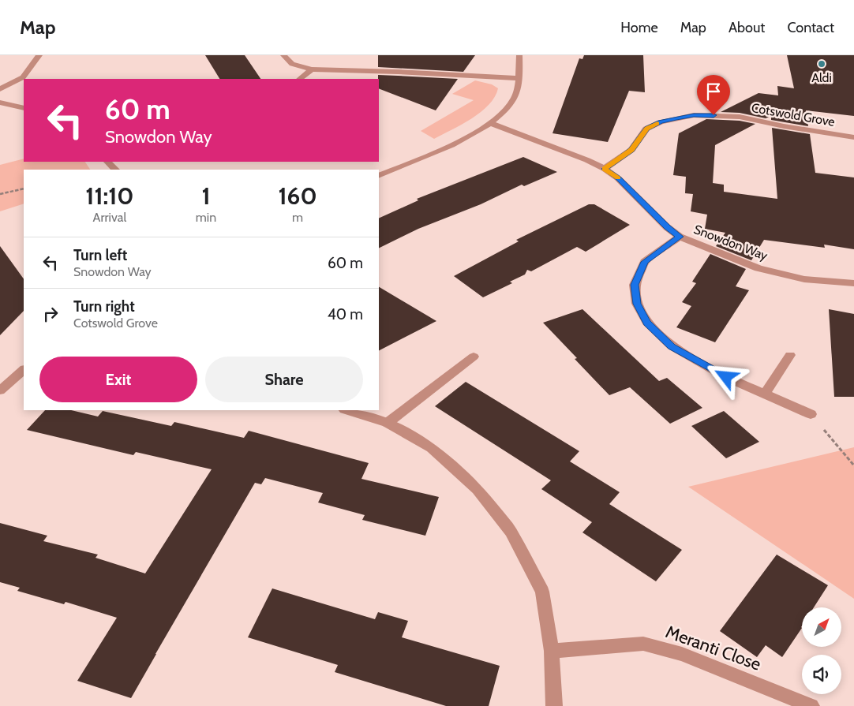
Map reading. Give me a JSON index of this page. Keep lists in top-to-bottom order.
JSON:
{
  "streets": {
    "street": ["Cotswold Grove", "Snowdon Way", "Meranti Close"]
  },
  "crossings": [
    ["Cotswold Grove", "Snowdon Way"]
  ],
  "places": ["Aldi"],
  "north": "top right",
  "page": {
    "header": "Map",
    "nav": [
      "Home",
      "Map",
      "About",
      "Contact"
    ],
    "turn": ["60 m", "Snowdon Way"],
    "eta": [
      "11:10",
      "Arrival",
      "1",
      "min",
      "160",
      "m"
    ],
    "list": [
      {
        "name": "Turn left",
        "note": "Snowdon Way",
        "value": "60 m"
      },
      {
        "name": "Turn right",
        "note": "Cotswold Grove",
        "value": "40 m"
      }
    ],
    "buttons": ["Exit", "Share"]
  }
}
